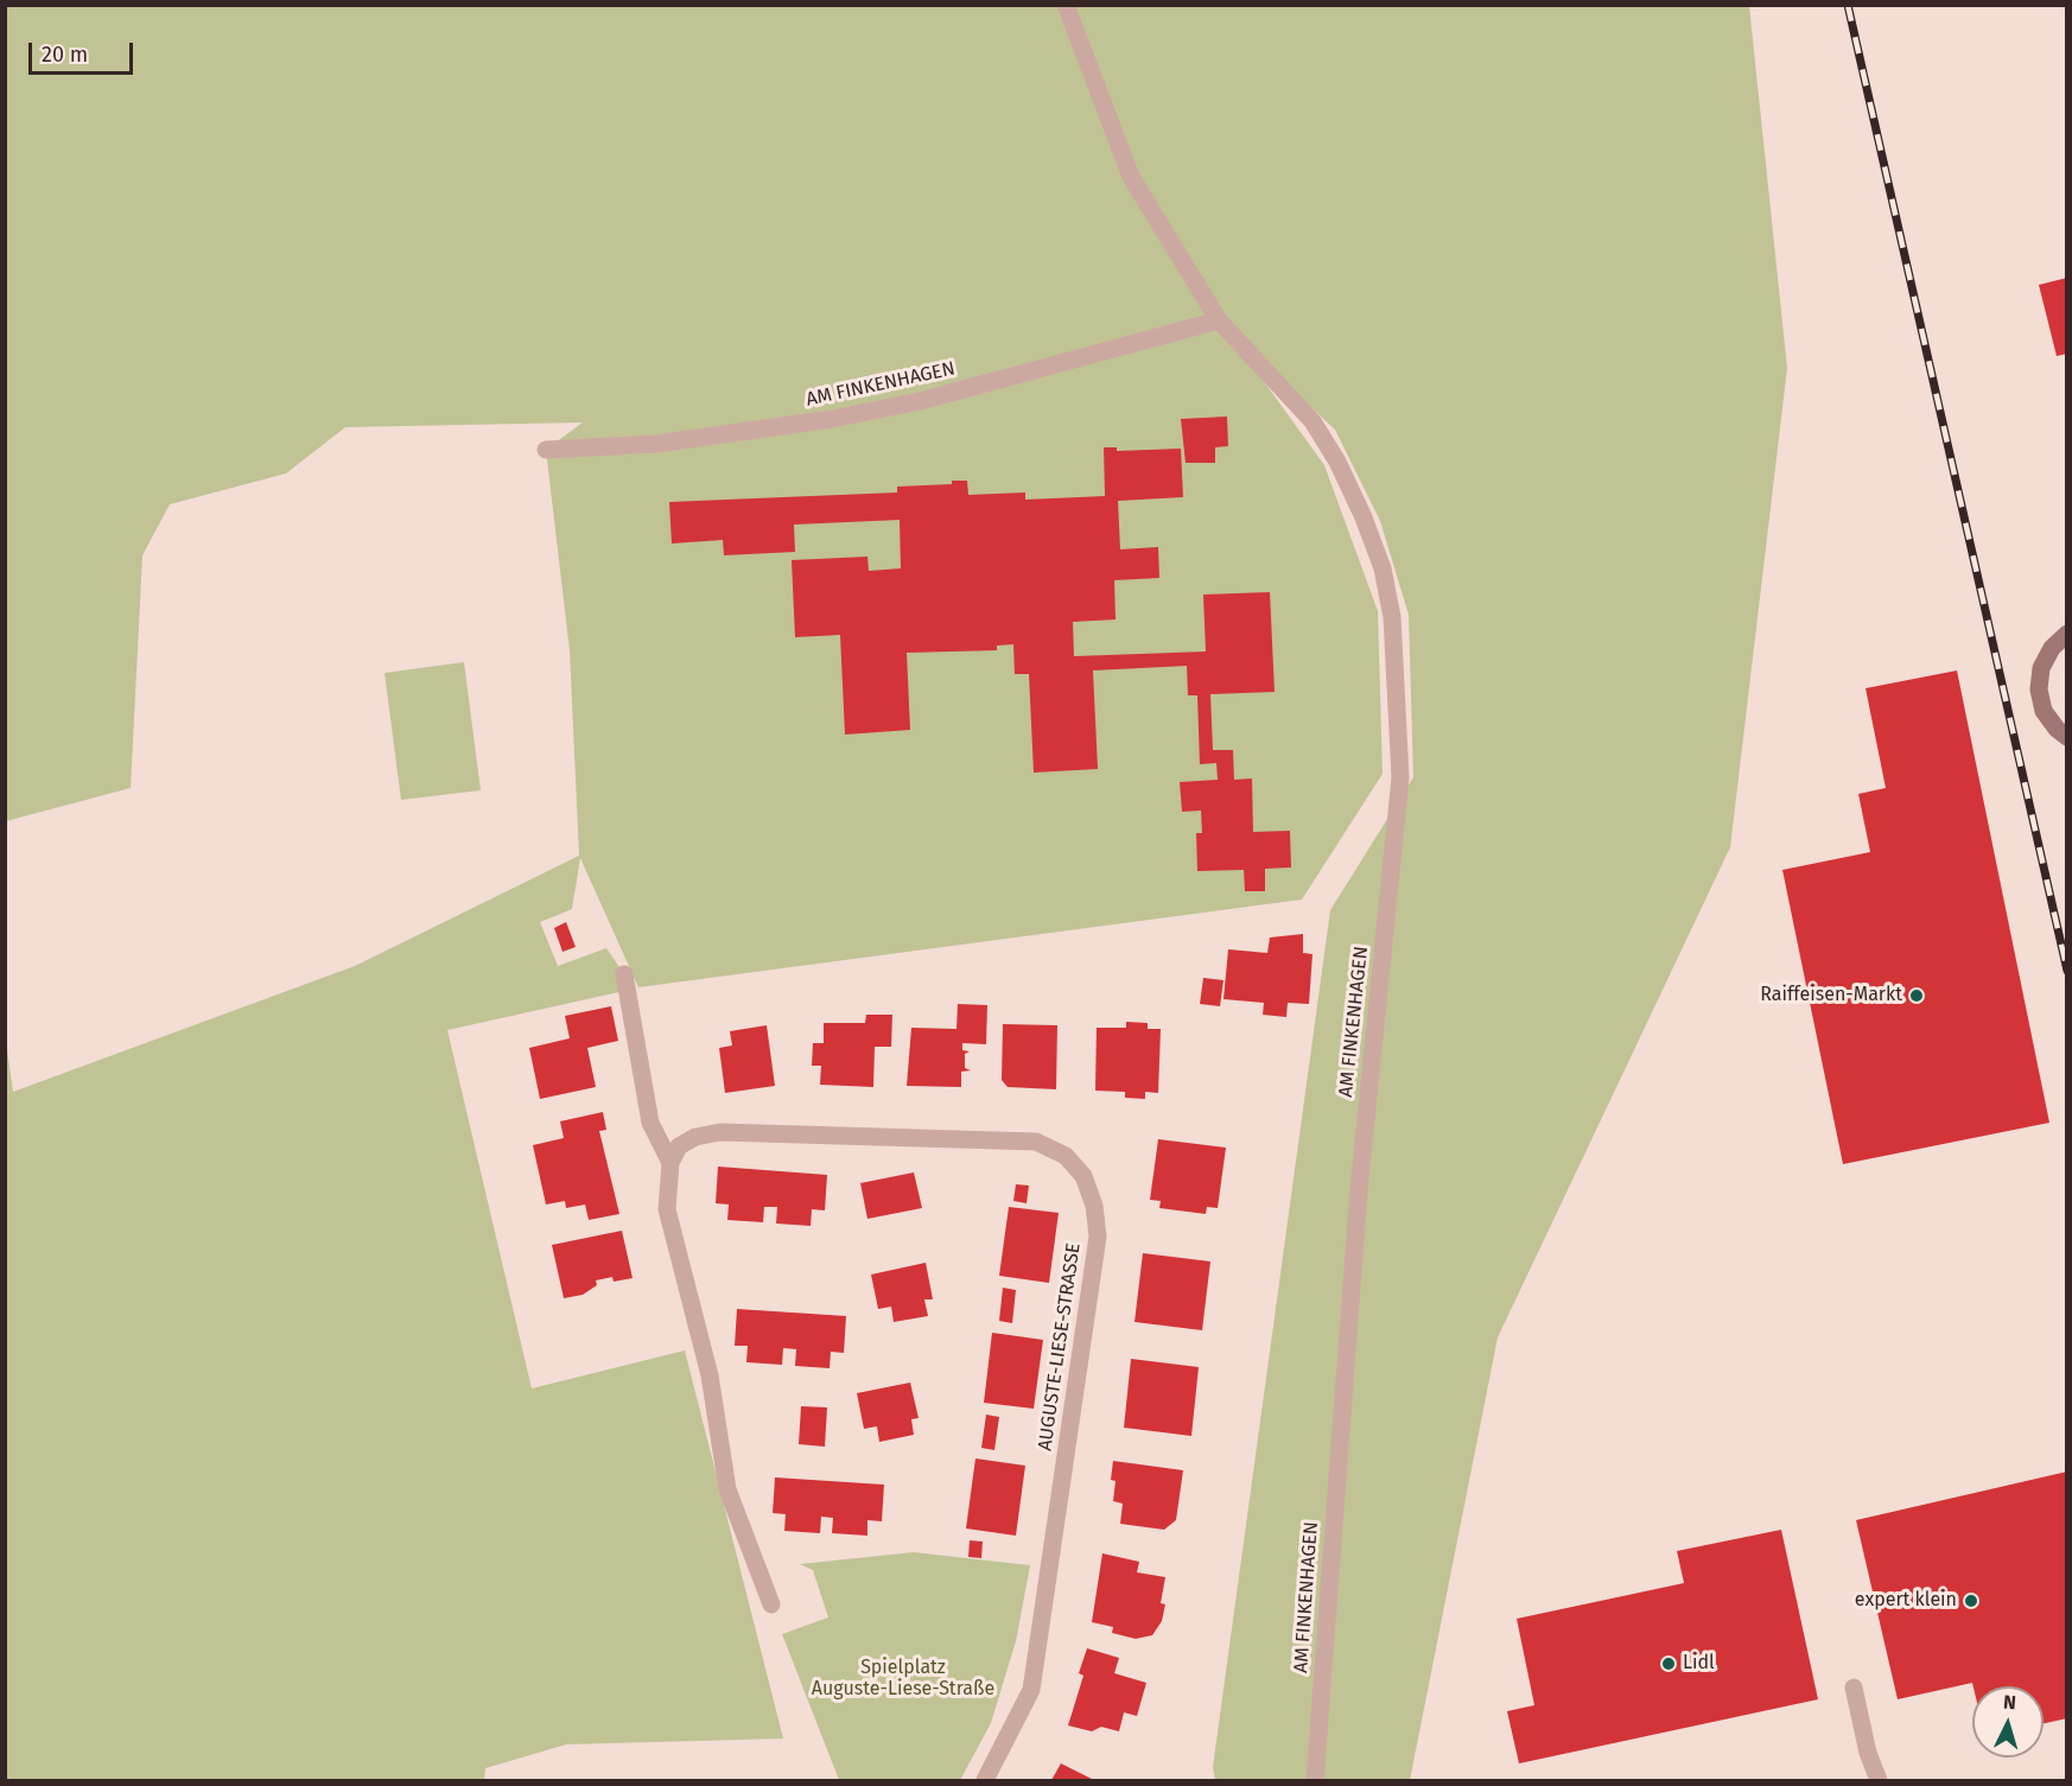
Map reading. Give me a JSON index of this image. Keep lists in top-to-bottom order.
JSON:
{
  "streets": {
    "street": ["AM FINKENHAGEN", "AUGUSTE-LIESE-STRASSE"]
  },
  "parks": ["Spielplatz Auguste-Liese-Straße"],
  "places": ["Raiffeisen-Markt", "expert klein", "Lidl"],
  "scale_bar": "20 m",
  "north": "top"
}
